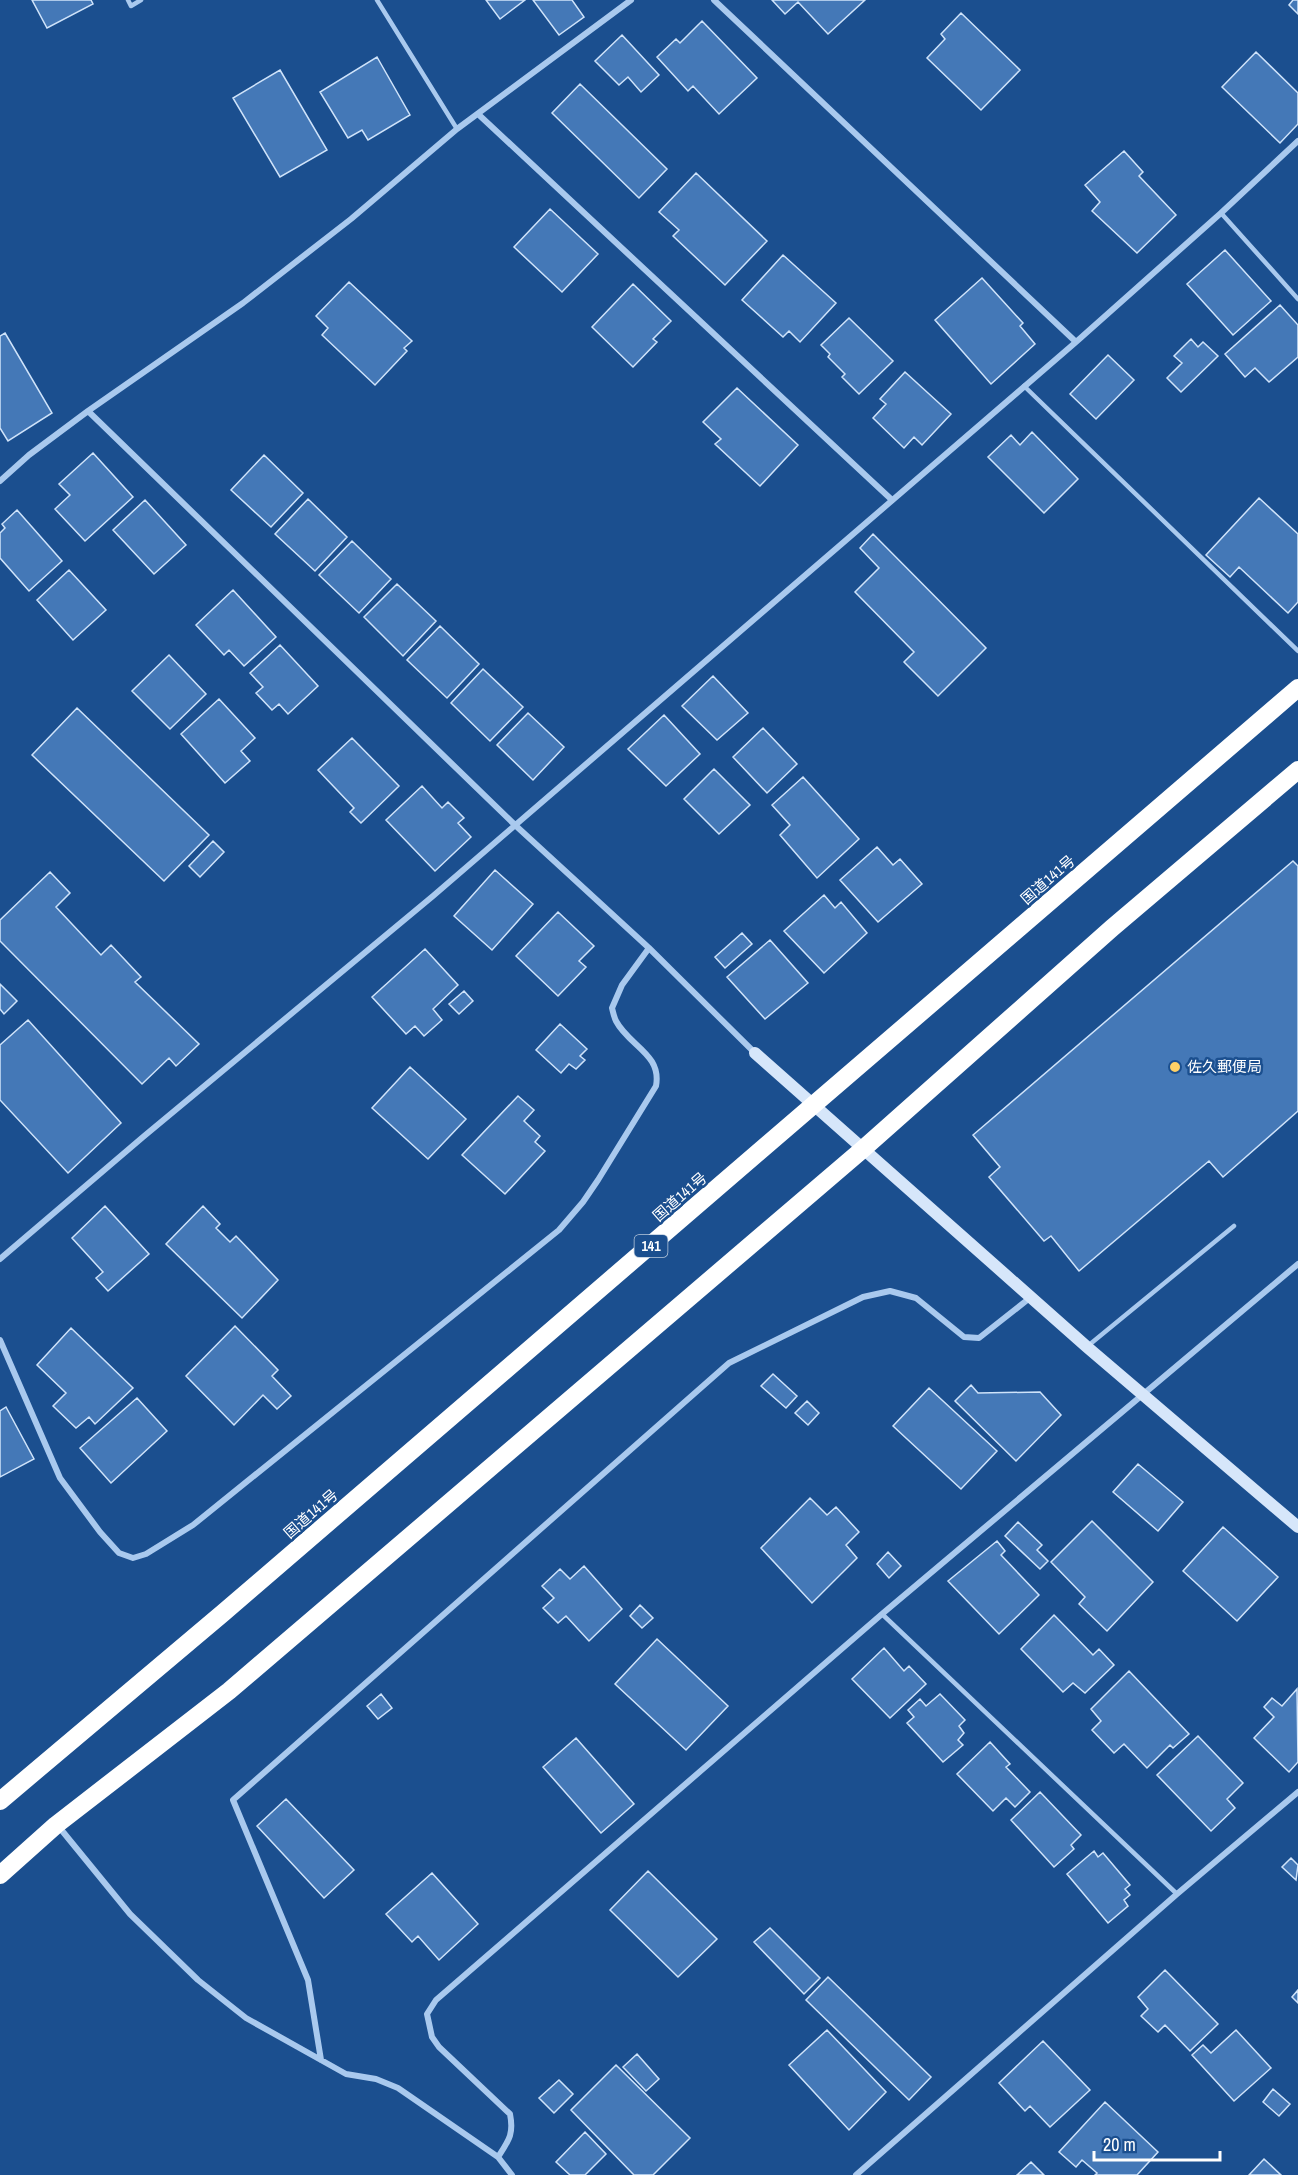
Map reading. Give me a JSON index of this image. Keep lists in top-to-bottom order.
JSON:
{
  "streets": {
    "highway": ["国道141号", "141"]
  },
  "places": ["佐久郵便局"],
  "scale_bar": "20 m"
}
